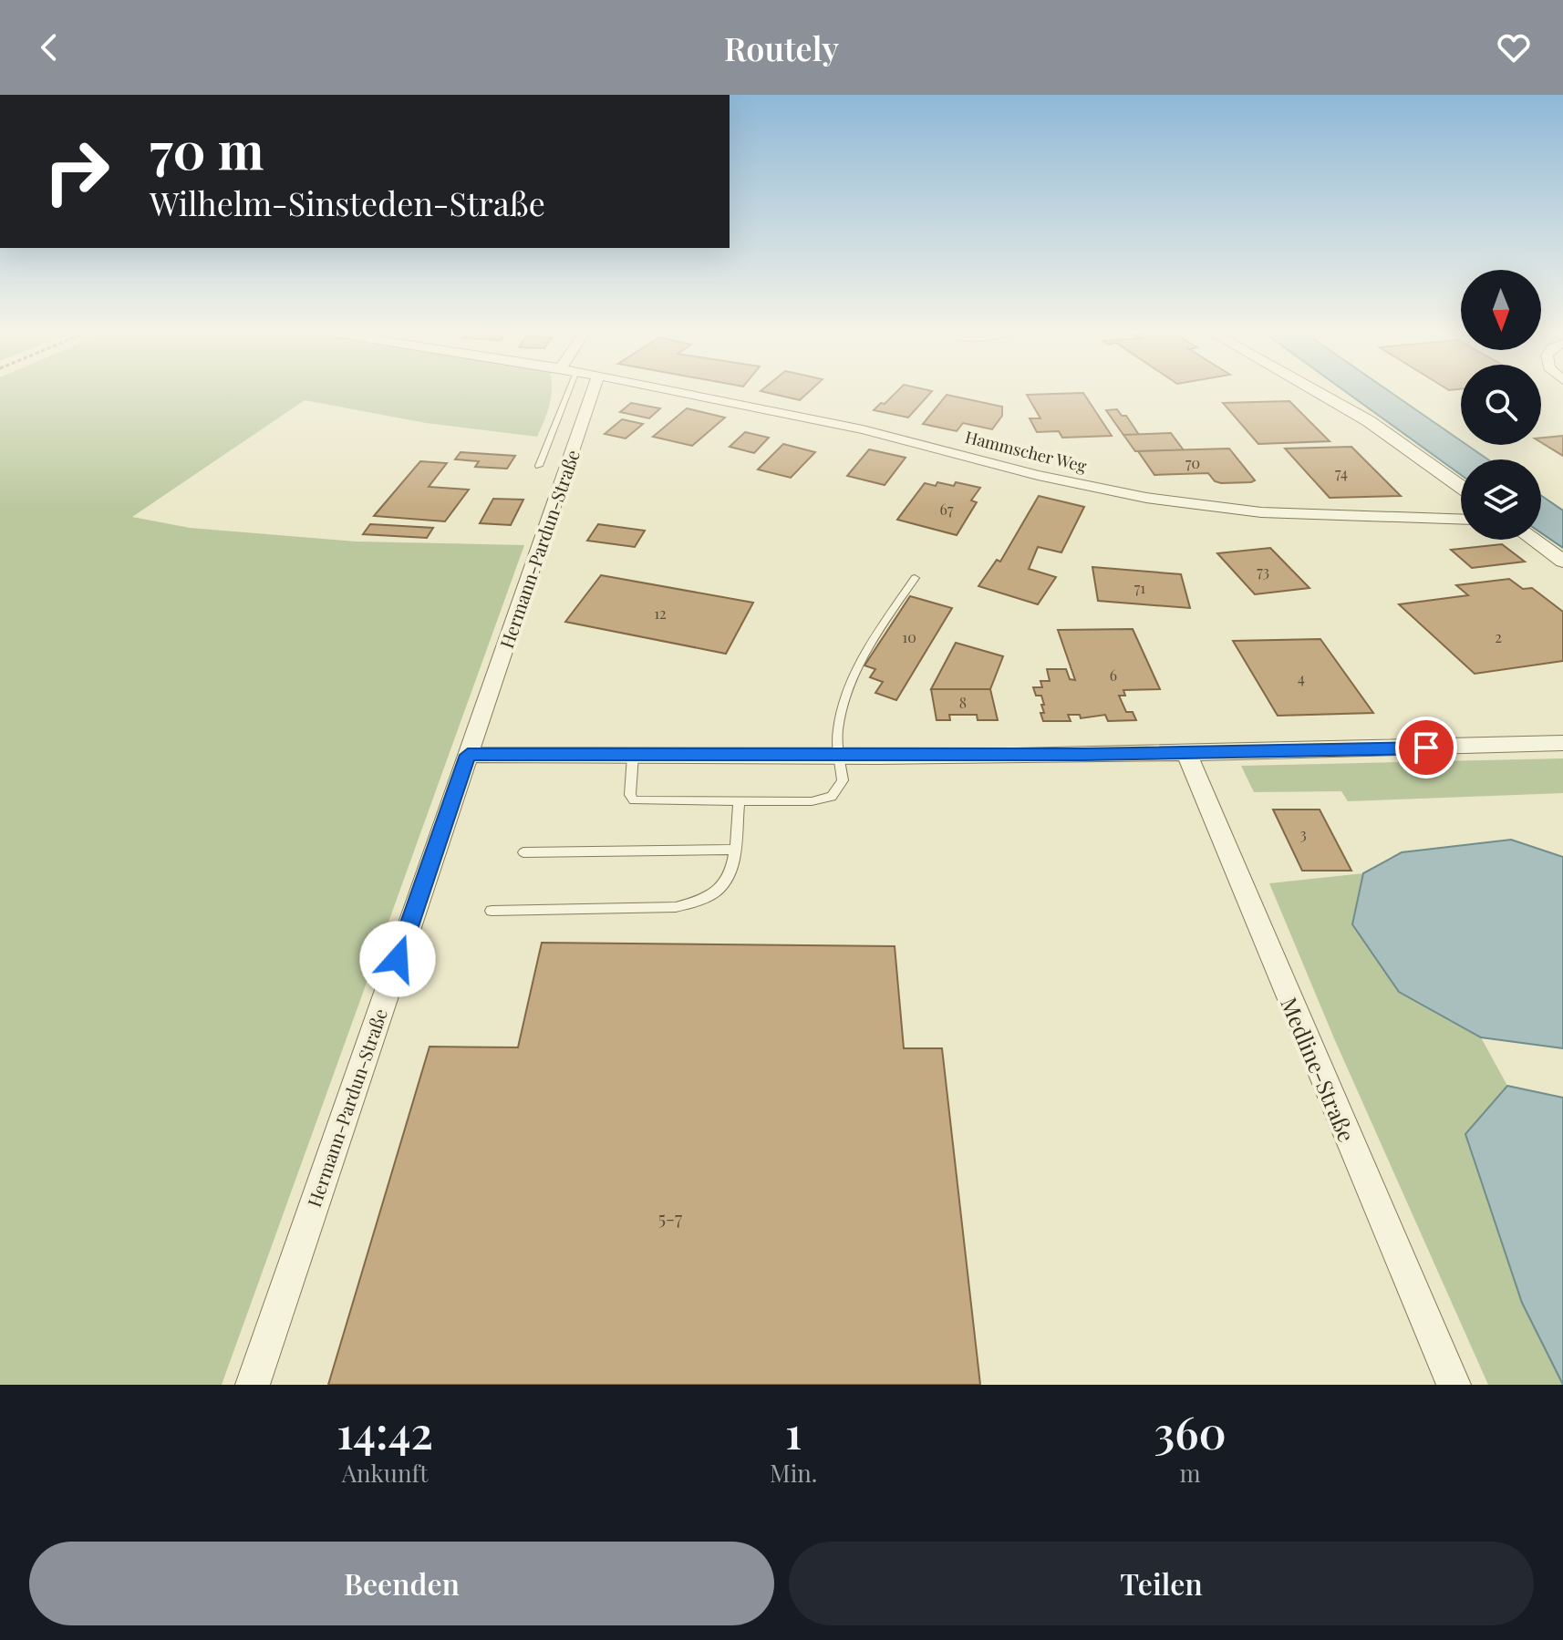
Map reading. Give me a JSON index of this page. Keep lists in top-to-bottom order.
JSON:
{
  "streets": {
    "street": ["Hammscher Weg", "Hermann-Pardun-Straße", "Medline-Straße"]
  },
  "house_numbers": [
    "70",
    "74",
    "67",
    "73",
    "71",
    "12",
    "10",
    "2",
    "6",
    "4",
    "8",
    "3",
    "5-7"
  ],
  "north": "bottom",
  "page": {
    "header": "Routely",
    "turn": ["70 m", "Wilhelm-Sinsteden-Straße"],
    "eta": [
      "14:42",
      "Ankunft",
      "1",
      "Min.",
      "360",
      "m"
    ],
    "buttons": ["Beenden", "Teilen"]
  }
}
